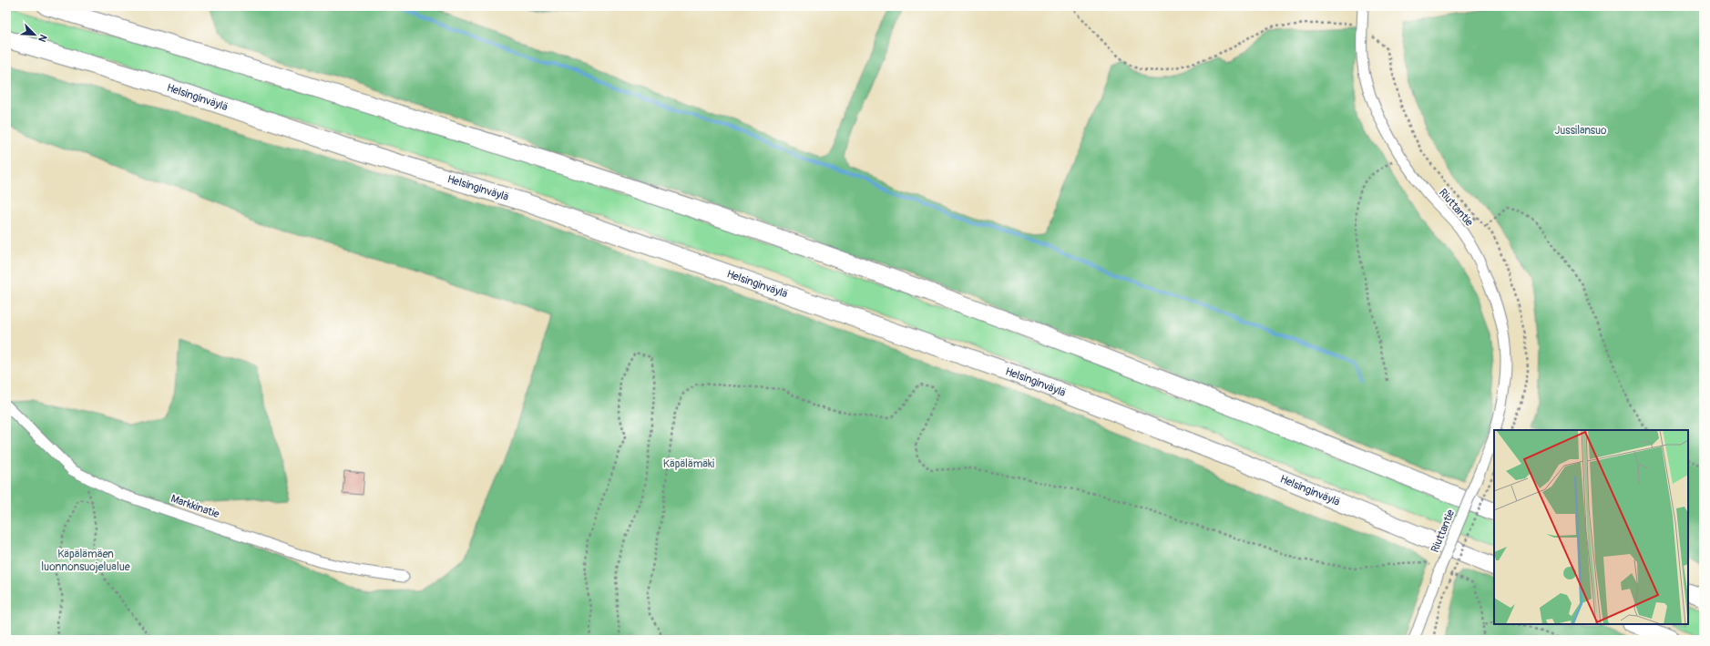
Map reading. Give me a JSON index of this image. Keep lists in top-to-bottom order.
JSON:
{
  "streets": {
    "highway": ["Helsinginväylä"],
    "street": ["Riuttantie", "Markkinatie"]
  },
  "parks": ["Jussilansuo", "Käpälämäki", "Käpälämäen luonnonsuojelualue"],
  "north": "bottom right"
}
